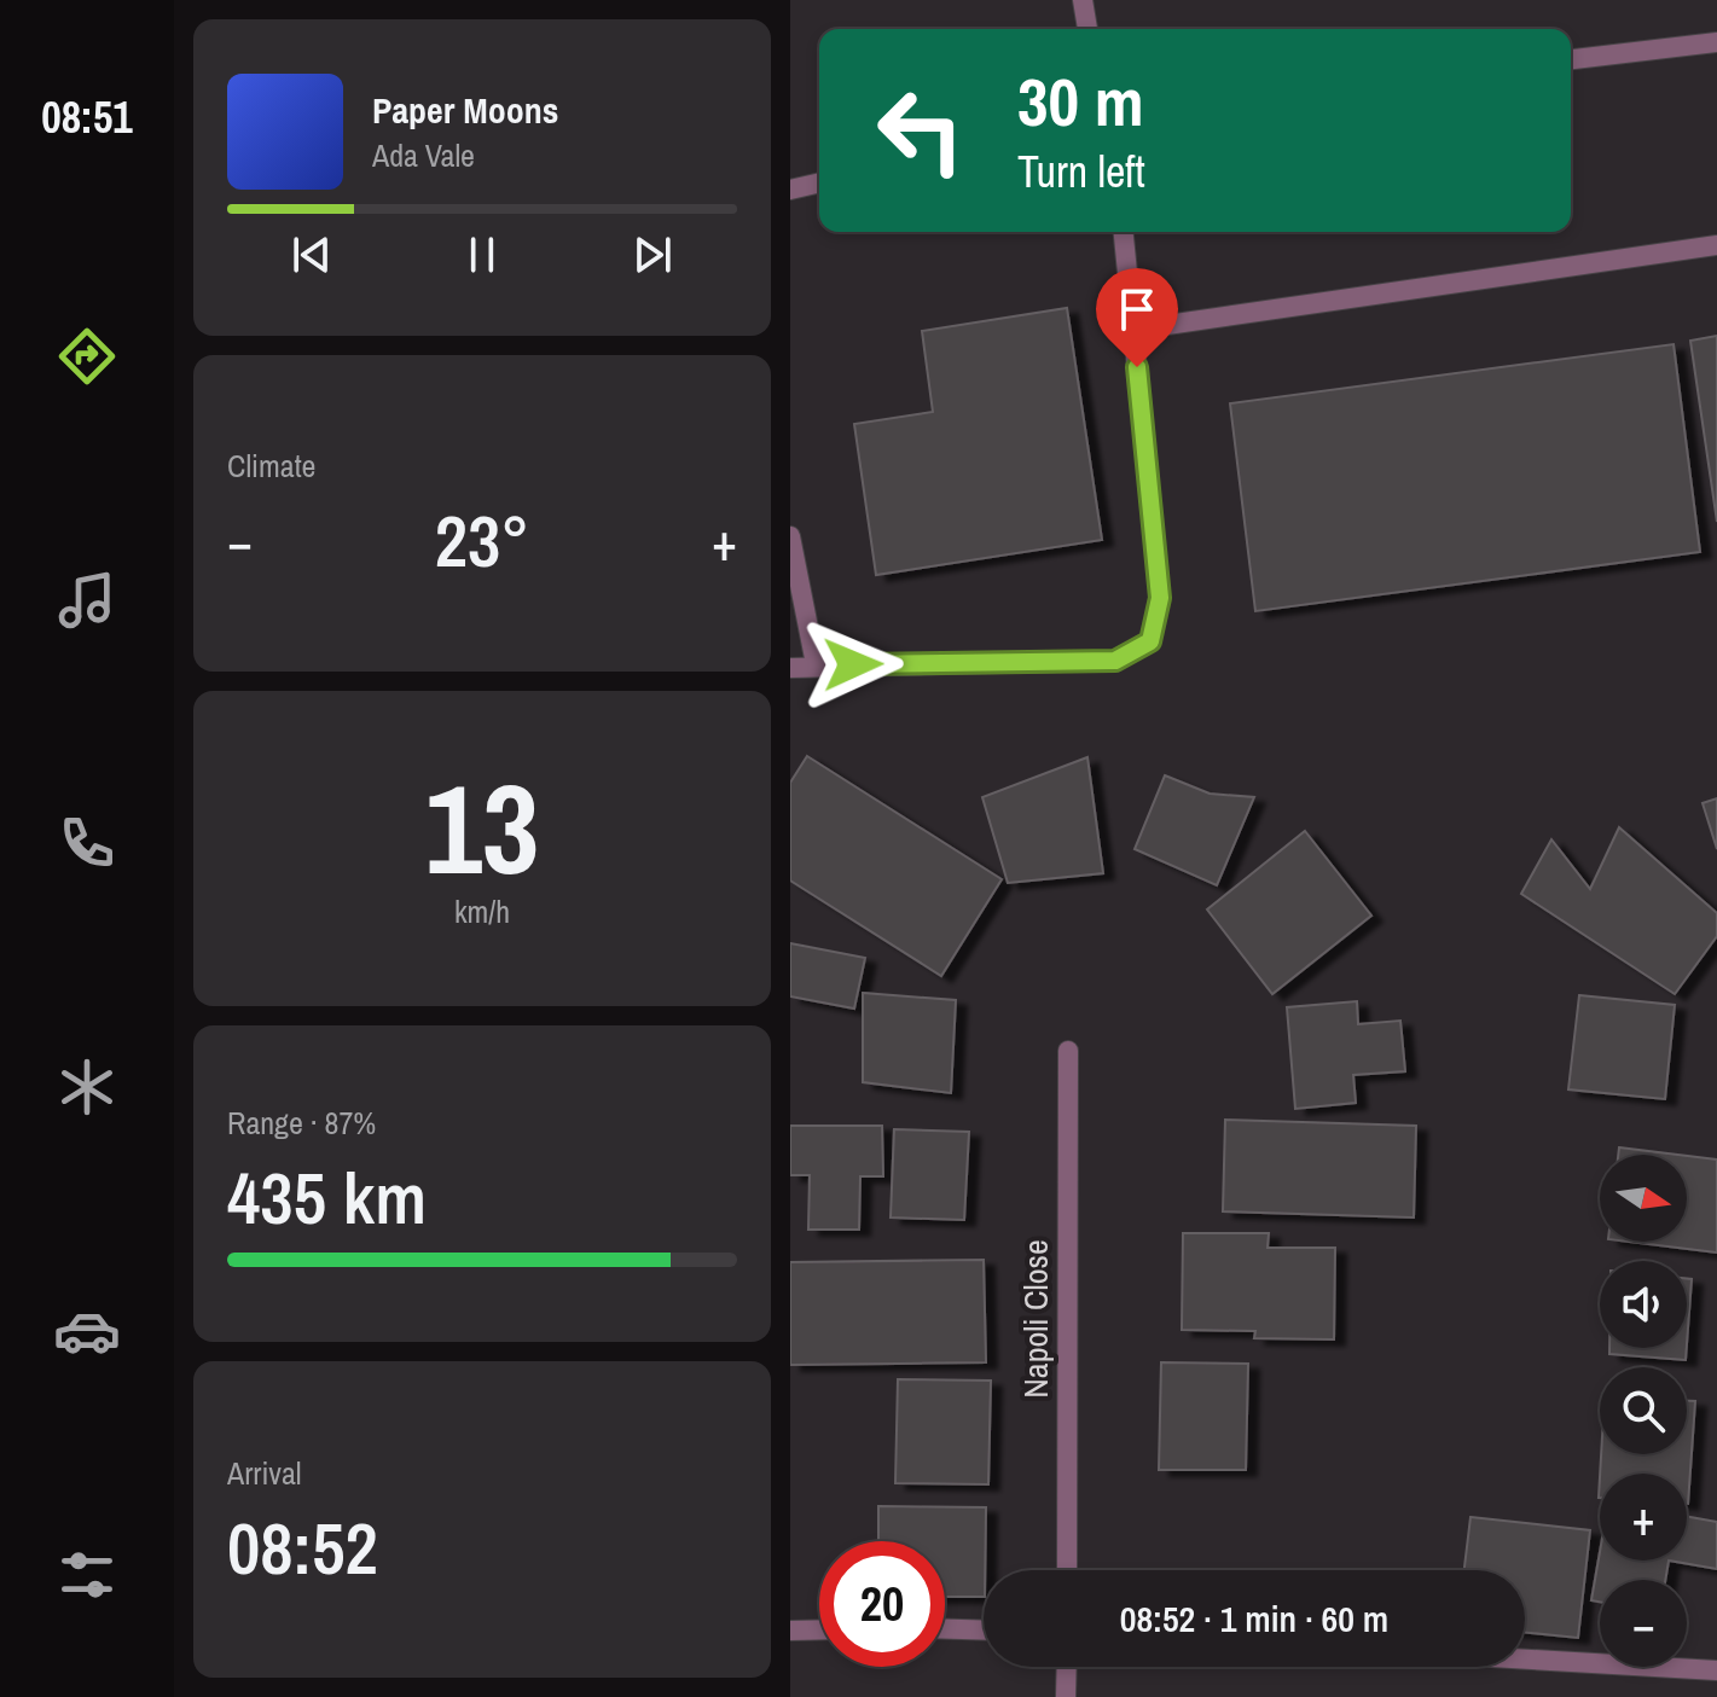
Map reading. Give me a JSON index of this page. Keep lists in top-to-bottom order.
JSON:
{
  "streets": {
    "street": ["Napoli Close"]
  },
  "north": "right",
  "page": {
    "tabs": "08:51",
    "turn": ["30 m", "Turn left"],
    "song": ["Paper Moons", "Ada Vale"],
    "tile": [
      "Climate",
      ["13", "km/h"],
      ["Range · 87%", "435 km"],
      ["Arrival", "08:52"]
    ],
    "heat": ["−", "23°", "+"],
    "map_buttons": ["+", "−"],
    "limit": "20",
    "trip": "08:52 · 1 min · 60 m"
  }
}
